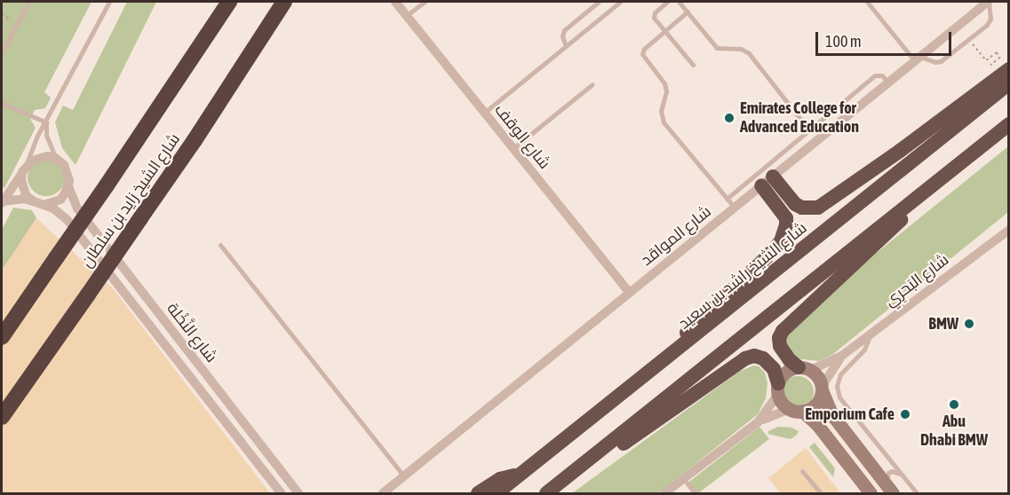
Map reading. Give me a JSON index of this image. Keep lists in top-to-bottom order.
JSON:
{
  "streets": {
    "highway": ["شارع الشيخ زايد بن سلطان", "شارع الشيخ راشد بن سعيد"],
    "street": [
      "شارع الوقف",
      "شارع المواقد",
      "شارع البَحرِي",
      "شارع النَّخْلة"
    ]
  },
  "crossings": [
    ["شارع الوقف", "شارع المواقد"]
  ],
  "places": [
    "Emirates College for Advanced Education",
    "BMW",
    "Abu Dhabi BMW",
    "Emporium Cafe"
  ],
  "scale_bar": "100 m"
}
